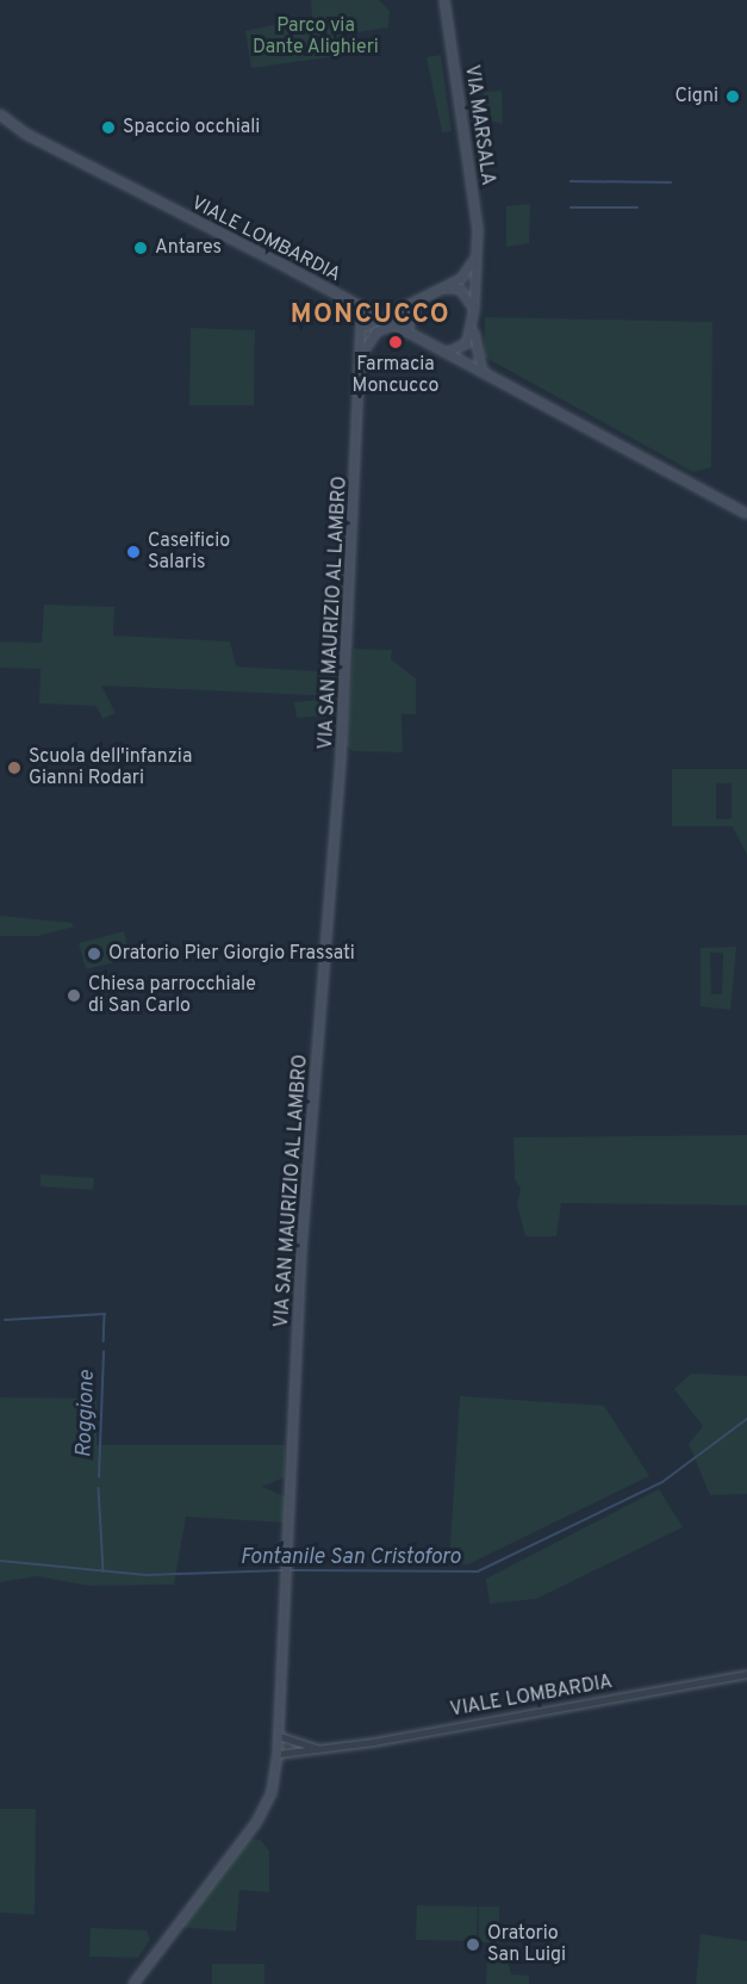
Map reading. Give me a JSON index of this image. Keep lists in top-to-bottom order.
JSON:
{
  "streets": {
    "main road": ["VIA MARSALA", "VIALE LOMBARDIA", "VIA SAN MAURIZIO AL LAMBRO"]
  },
  "crossings": [
    ["VIA MARSALA", "VIALE LOMBARDIA"],
    ["VIALE LOMBARDIA", "VIA SAN MAURIZIO AL LAMBRO"]
  ],
  "districts": ["MONCUCCO"],
  "water": ["Roggione", "Fontanile San Cristoforo"],
  "parks": ["Parco via Dante Alighieri"],
  "places": [
    "Cigni",
    "Spaccio occhiali",
    "Antares",
    "Farmacia Moncucco",
    "Caseificio Salaris",
    "Scuola dell'infanzia Gianni Rodari",
    "Oratorio Pier Giorgio Frassati",
    "Chiesa parrocchiale di San Carlo",
    "Oratorio San Luigi"
  ]
}
